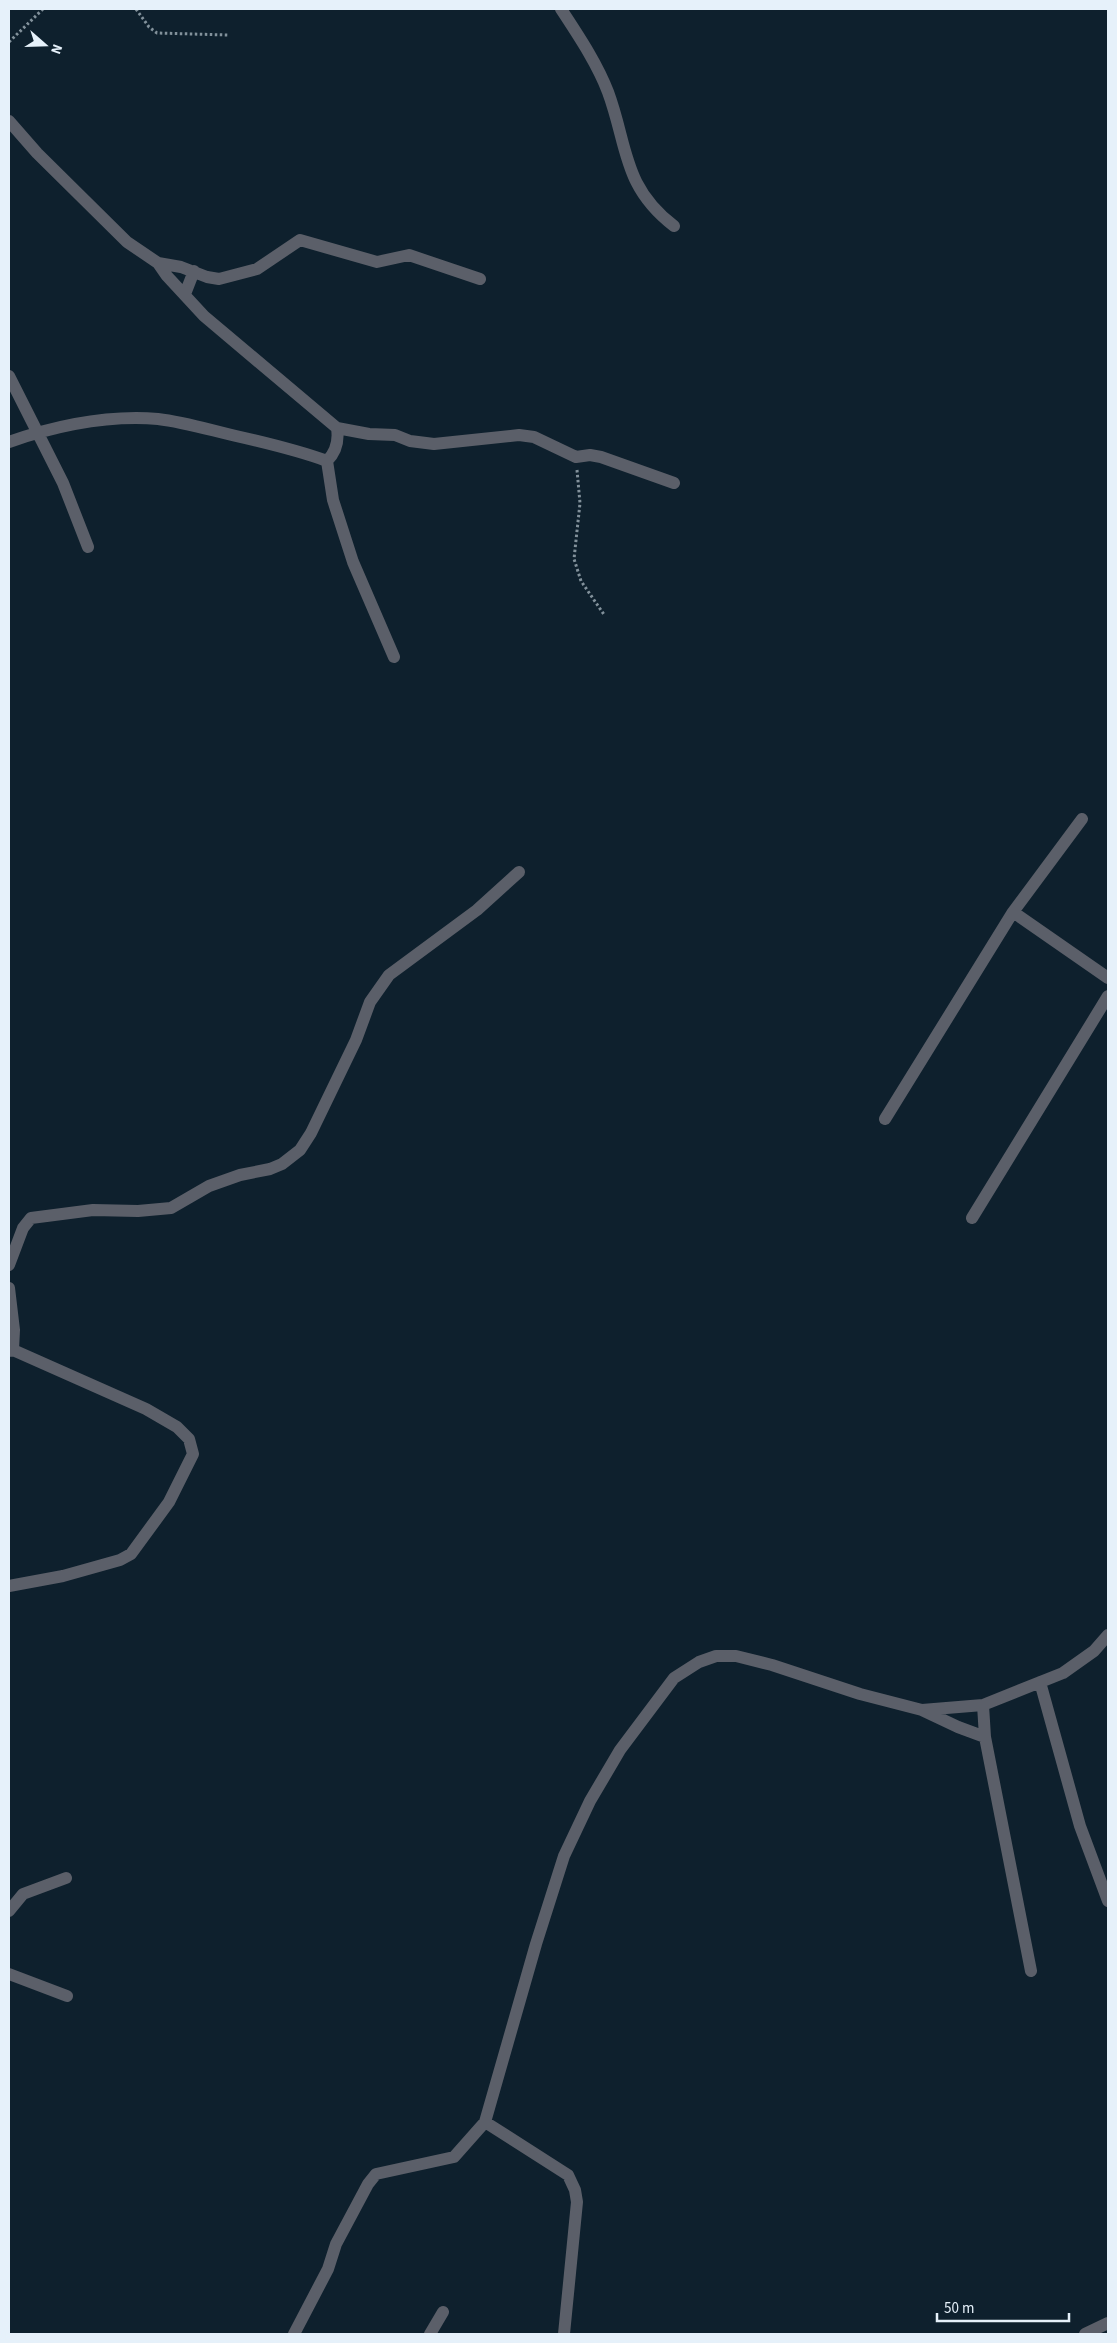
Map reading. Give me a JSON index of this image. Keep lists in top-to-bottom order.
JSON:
{
  "scale_bar": "50 m",
  "north": "right"
}
